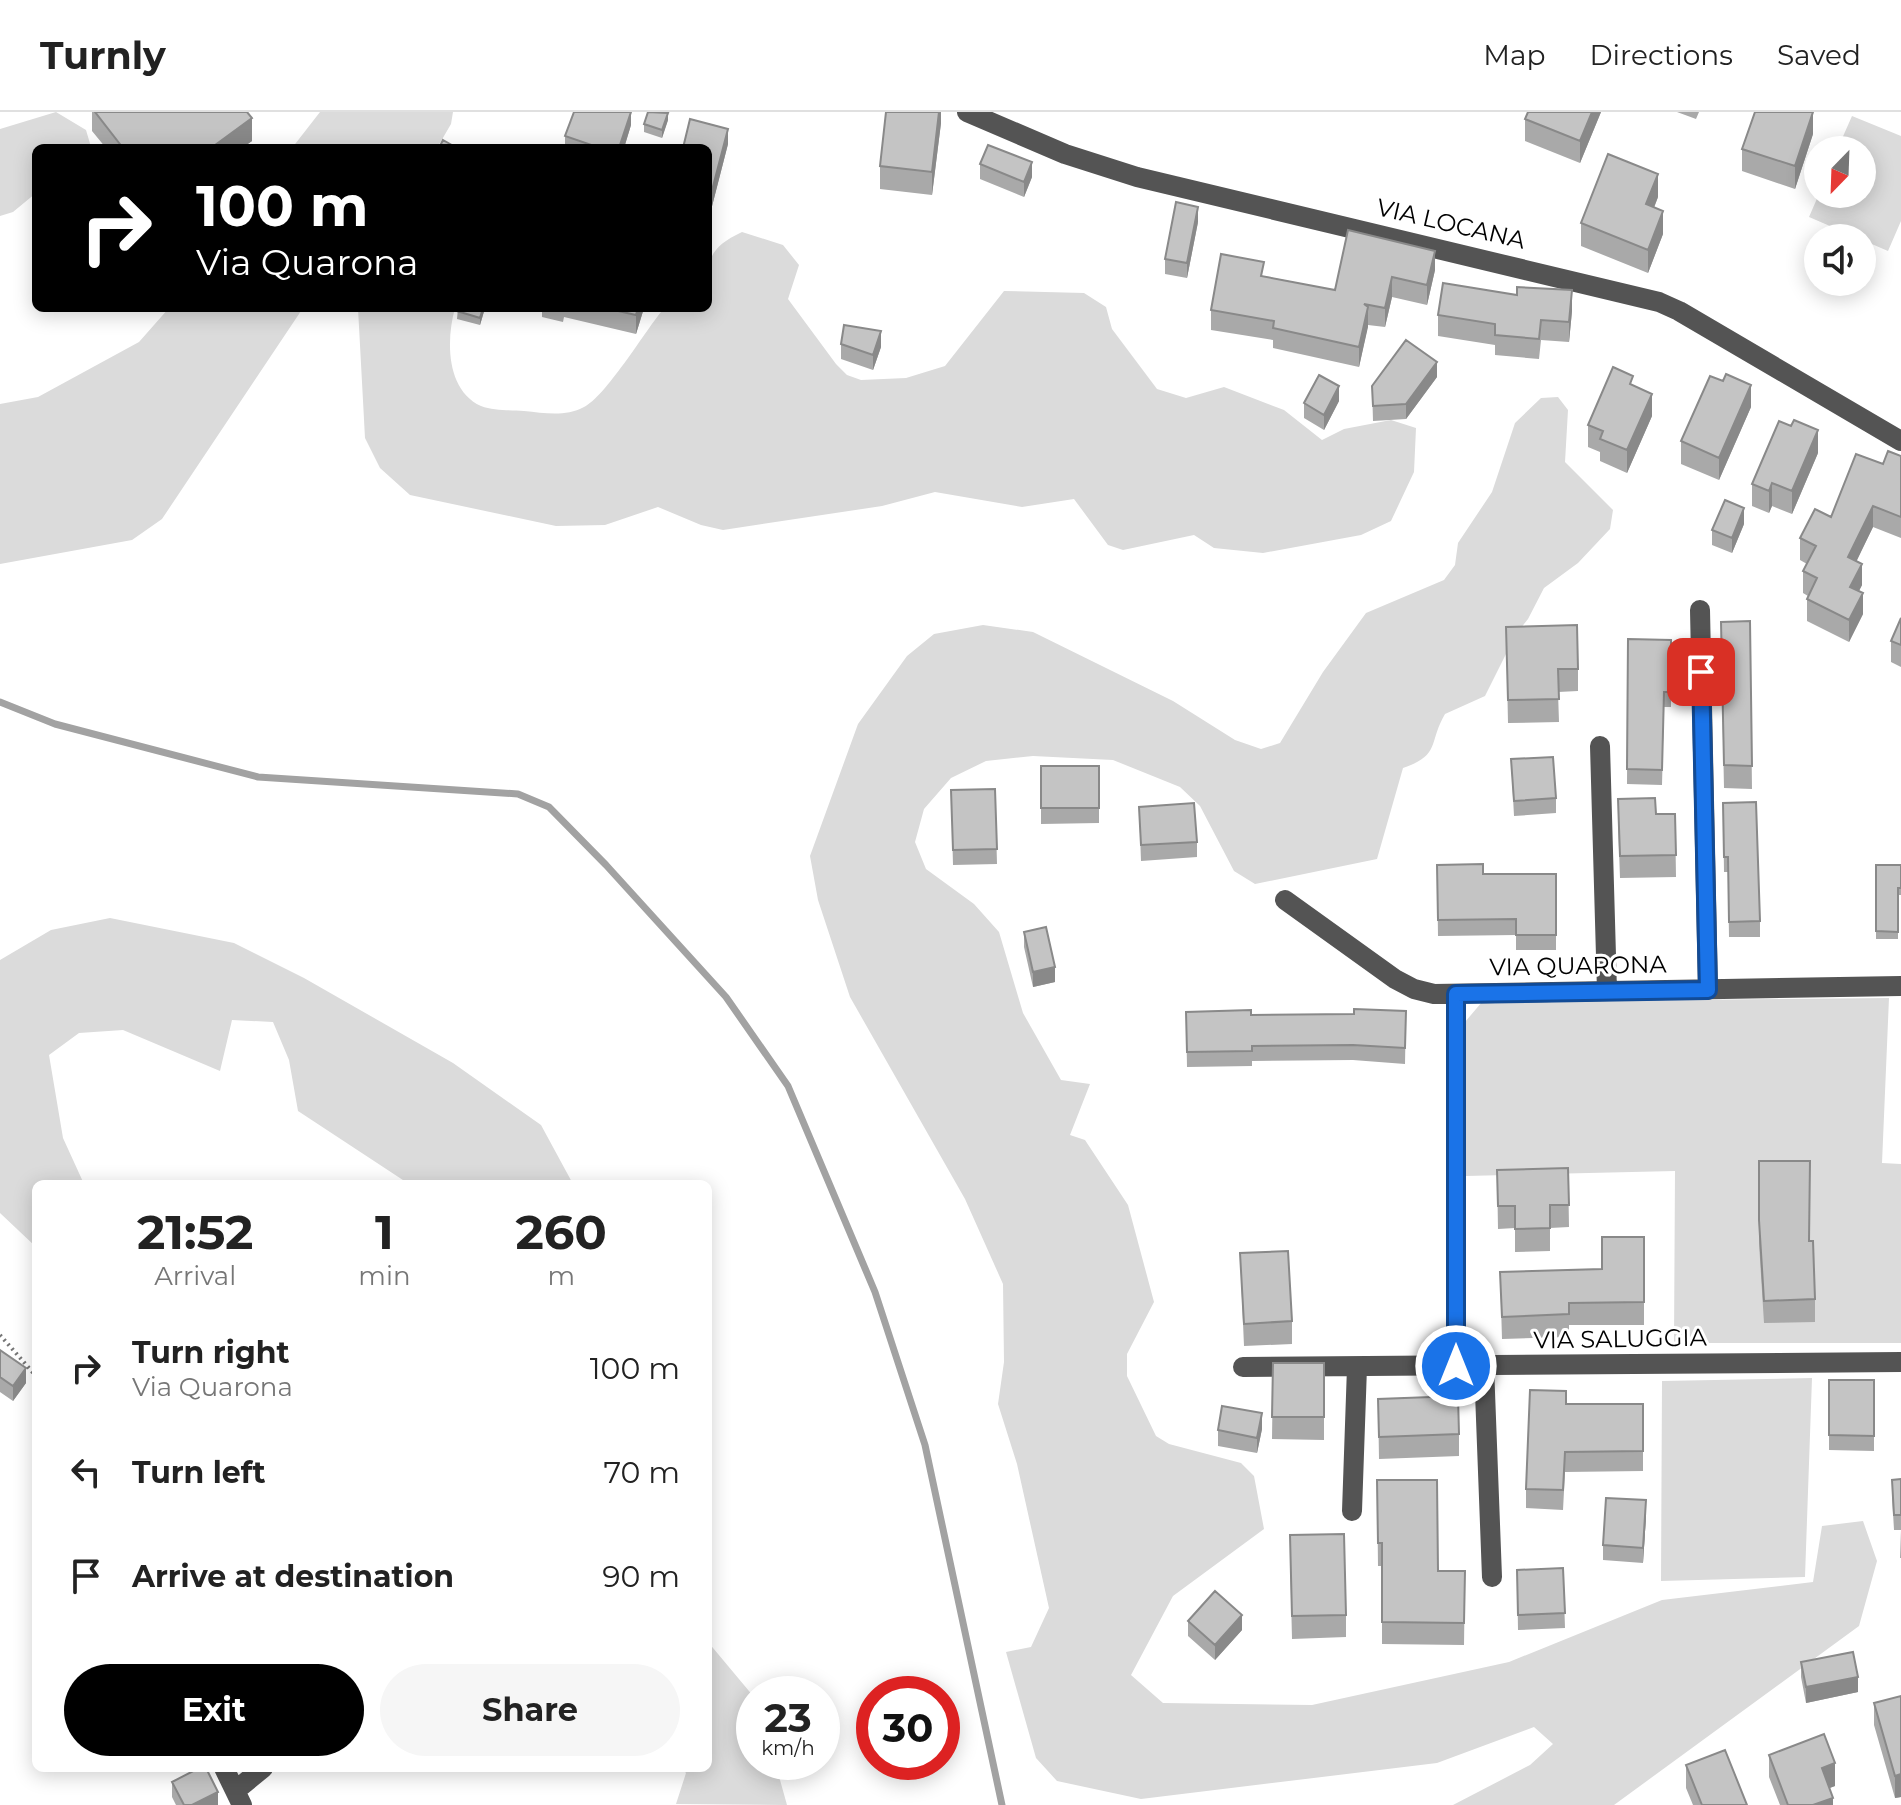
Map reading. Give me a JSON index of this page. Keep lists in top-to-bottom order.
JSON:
{
  "streets": {
    "street": ["VIA LOCANA", "VIA QUARONA", "VIA SALUGGIA"]
  },
  "north": "bottom left",
  "page": {
    "header": "Turnly",
    "nav": ["Map", "Directions", "Saved"],
    "turn": ["100 m", "Via Quarona"],
    "eta": [
      "21:52",
      "Arrival",
      "1",
      "min",
      "260",
      "m"
    ],
    "list": [
      {
        "name": "Turn right",
        "note": "Via Quarona",
        "value": "100 m"
      },
      {
        "name": "Turn left",
        "value": "70 m"
      },
      {
        "name": "Arrive at destination",
        "value": "90 m"
      }
    ],
    "buttons": ["Exit", "Share"],
    "speed": "23 km/h",
    "limit": "30"
  }
}
